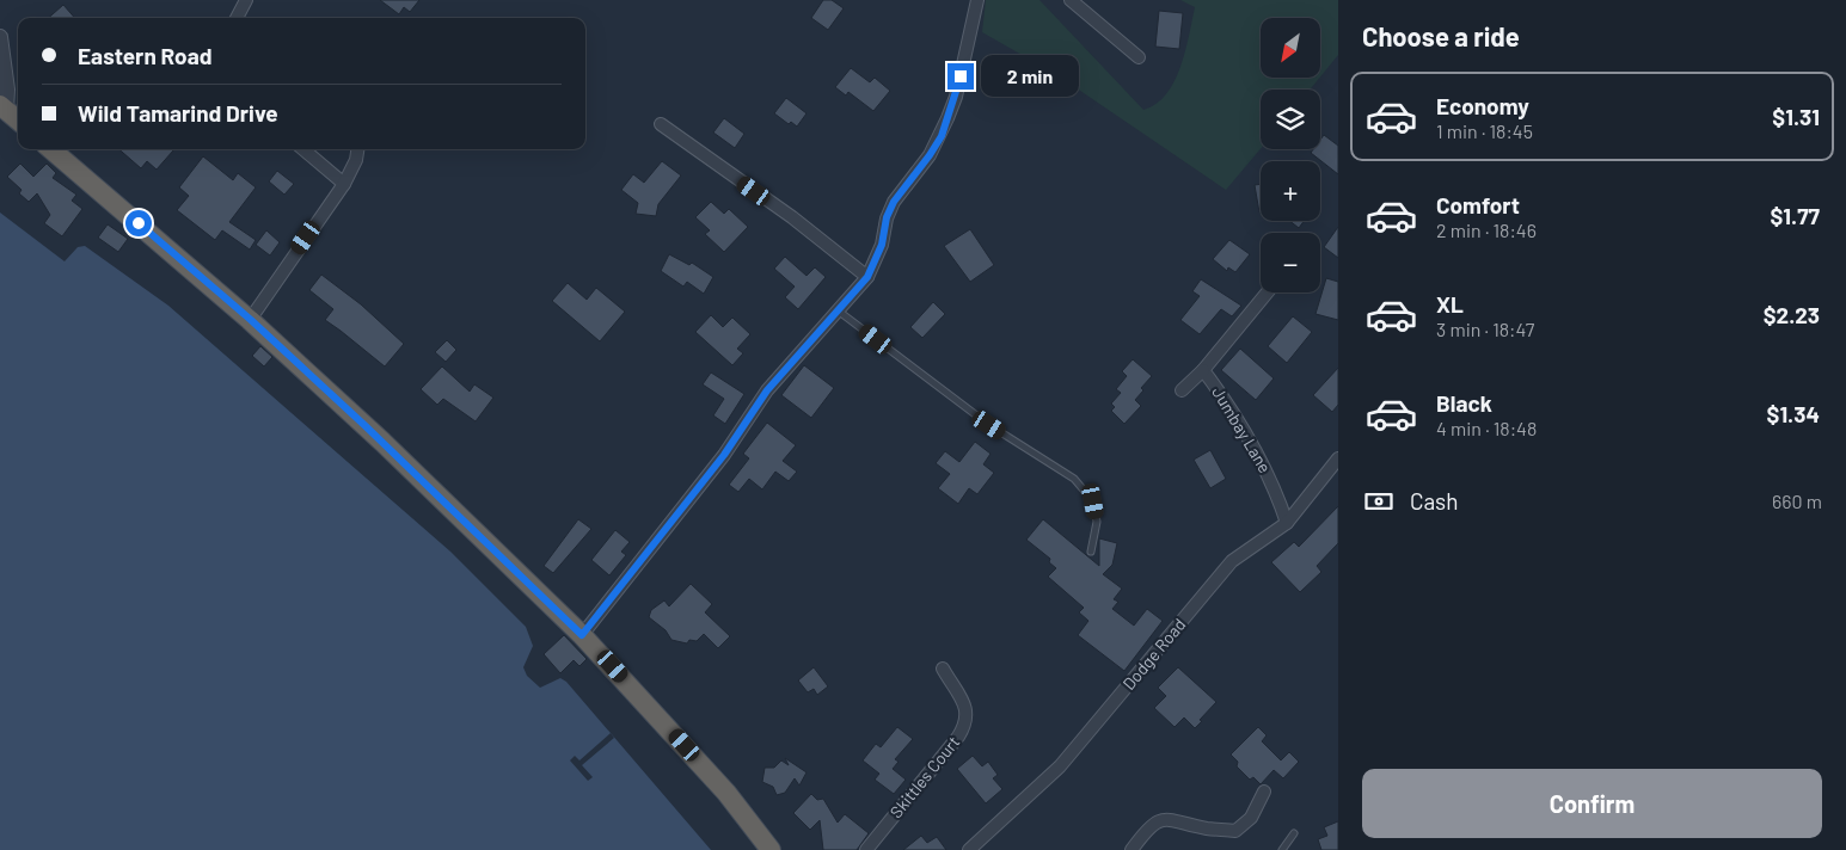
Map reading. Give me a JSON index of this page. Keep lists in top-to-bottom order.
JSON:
{
  "streets": {
    "street": ["Jumbay Lane", "Dodge Road", "Skittles Court"]
  },
  "crossings": [
    ["Jumbay Lane", "Dodge Road"]
  ],
  "north": "bottom left",
  "page": {
    "heading": "Choose a ride",
    "map_buttons": ["+", "−"],
    "banner": ["Eastern Road", "Wild Tamarind Drive"],
    "bubble": "2 min",
    "list": [
      {
        "name": "Economy",
        "note": "1 min · 18:45",
        "value": "$1.31"
      },
      {
        "name": "Comfort",
        "note": "2 min · 18:46",
        "value": "$1.77"
      },
      {
        "name": "XL",
        "note": "3 min · 18:47",
        "value": "$2.23"
      },
      {
        "name": "Black",
        "note": "4 min · 18:48",
        "value": "$1.34"
      }
    ],
    "pay": ["Cash", "660 m"],
    "buttons": "Confirm"
  }
}
